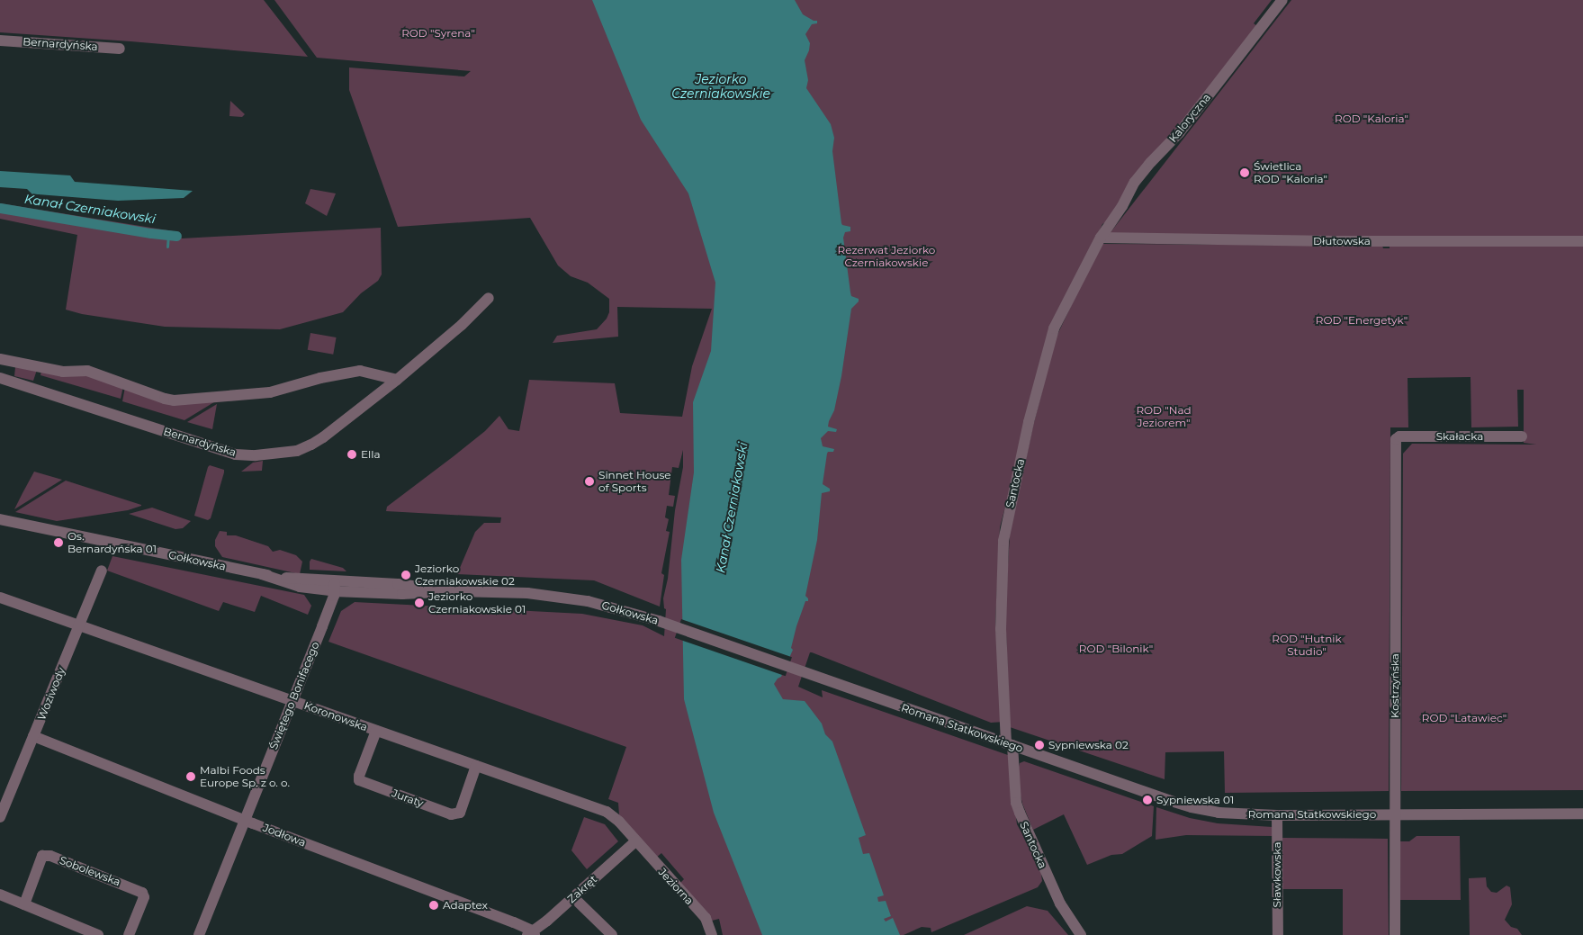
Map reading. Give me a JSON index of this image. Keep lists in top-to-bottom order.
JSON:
{
  "streets": {
    "street": [
      "Bernardyńska",
      "Kaloryczna",
      "Dłutowska",
      "Skałacka",
      "Santocka",
      "Gołkowska",
      "Kostrzyńska",
      "Woziwody",
      "Świętego Bonifacego",
      "Koronowska",
      "Romana Statkowskiego",
      "Juraty",
      "Jodłowa",
      "Sobolewska",
      "Sławkowska",
      "Jeziorna",
      "Zakręt"
    ]
  },
  "crossings": [
    ["Kaloryczna", "Dłutowska"],
    ["Kaloryczna", "Santocka"],
    ["Dłutowska", "Santocka"],
    ["Skałacka", "Kostrzyńska"],
    ["Santocka", "Romana Statkowskiego"],
    ["Gołkowska", "Świętego Bonifacego"],
    ["Gołkowska", "Romana Statkowskiego"],
    ["Kostrzyńska", "Romana Statkowskiego"],
    ["Woziwody", "Koronowska"],
    ["Woziwody", "Jodłowa"],
    ["Świętego Bonifacego", "Koronowska"],
    ["Świętego Bonifacego", "Jodłowa"],
    ["Koronowska", "Juraty"],
    ["Koronowska", "Jeziorna"],
    ["Koronowska", "Zakręt"],
    ["Romana Statkowskiego", "Sławkowska"],
    ["Jodłowa", "Zakręt"],
    ["Jeziorna", "Zakręt"]
  ],
  "water": ["Jeziorko Czerniakowskie", "Kanał Czerniakowski"],
  "parks": [
    "ROD \"Syrena\"",
    "ROD \"Kaloria\"",
    "Rezerwat Jeziorko Czerniakowskie",
    "ROD \"Energetyk\"",
    "ROD \"Nad Jeziorem\"",
    "ROD \"Hutnik Studio\"",
    "ROD \"Bilonik\"",
    "ROD \"Latawiec\""
  ],
  "places": [
    "Świetlica ROD \"Kaloria\"",
    "Ella",
    "Sinnet House of Sports",
    "Os. Bernardyńska 01",
    "Jeziorko Czerniakowskie 02",
    "Jeziorko Czerniakowskie 01",
    "Sypniewska 02",
    "Malbi Foods Europe Sp. z o. o.",
    "Sypniewska 01",
    "Adaptex"
  ]
}
